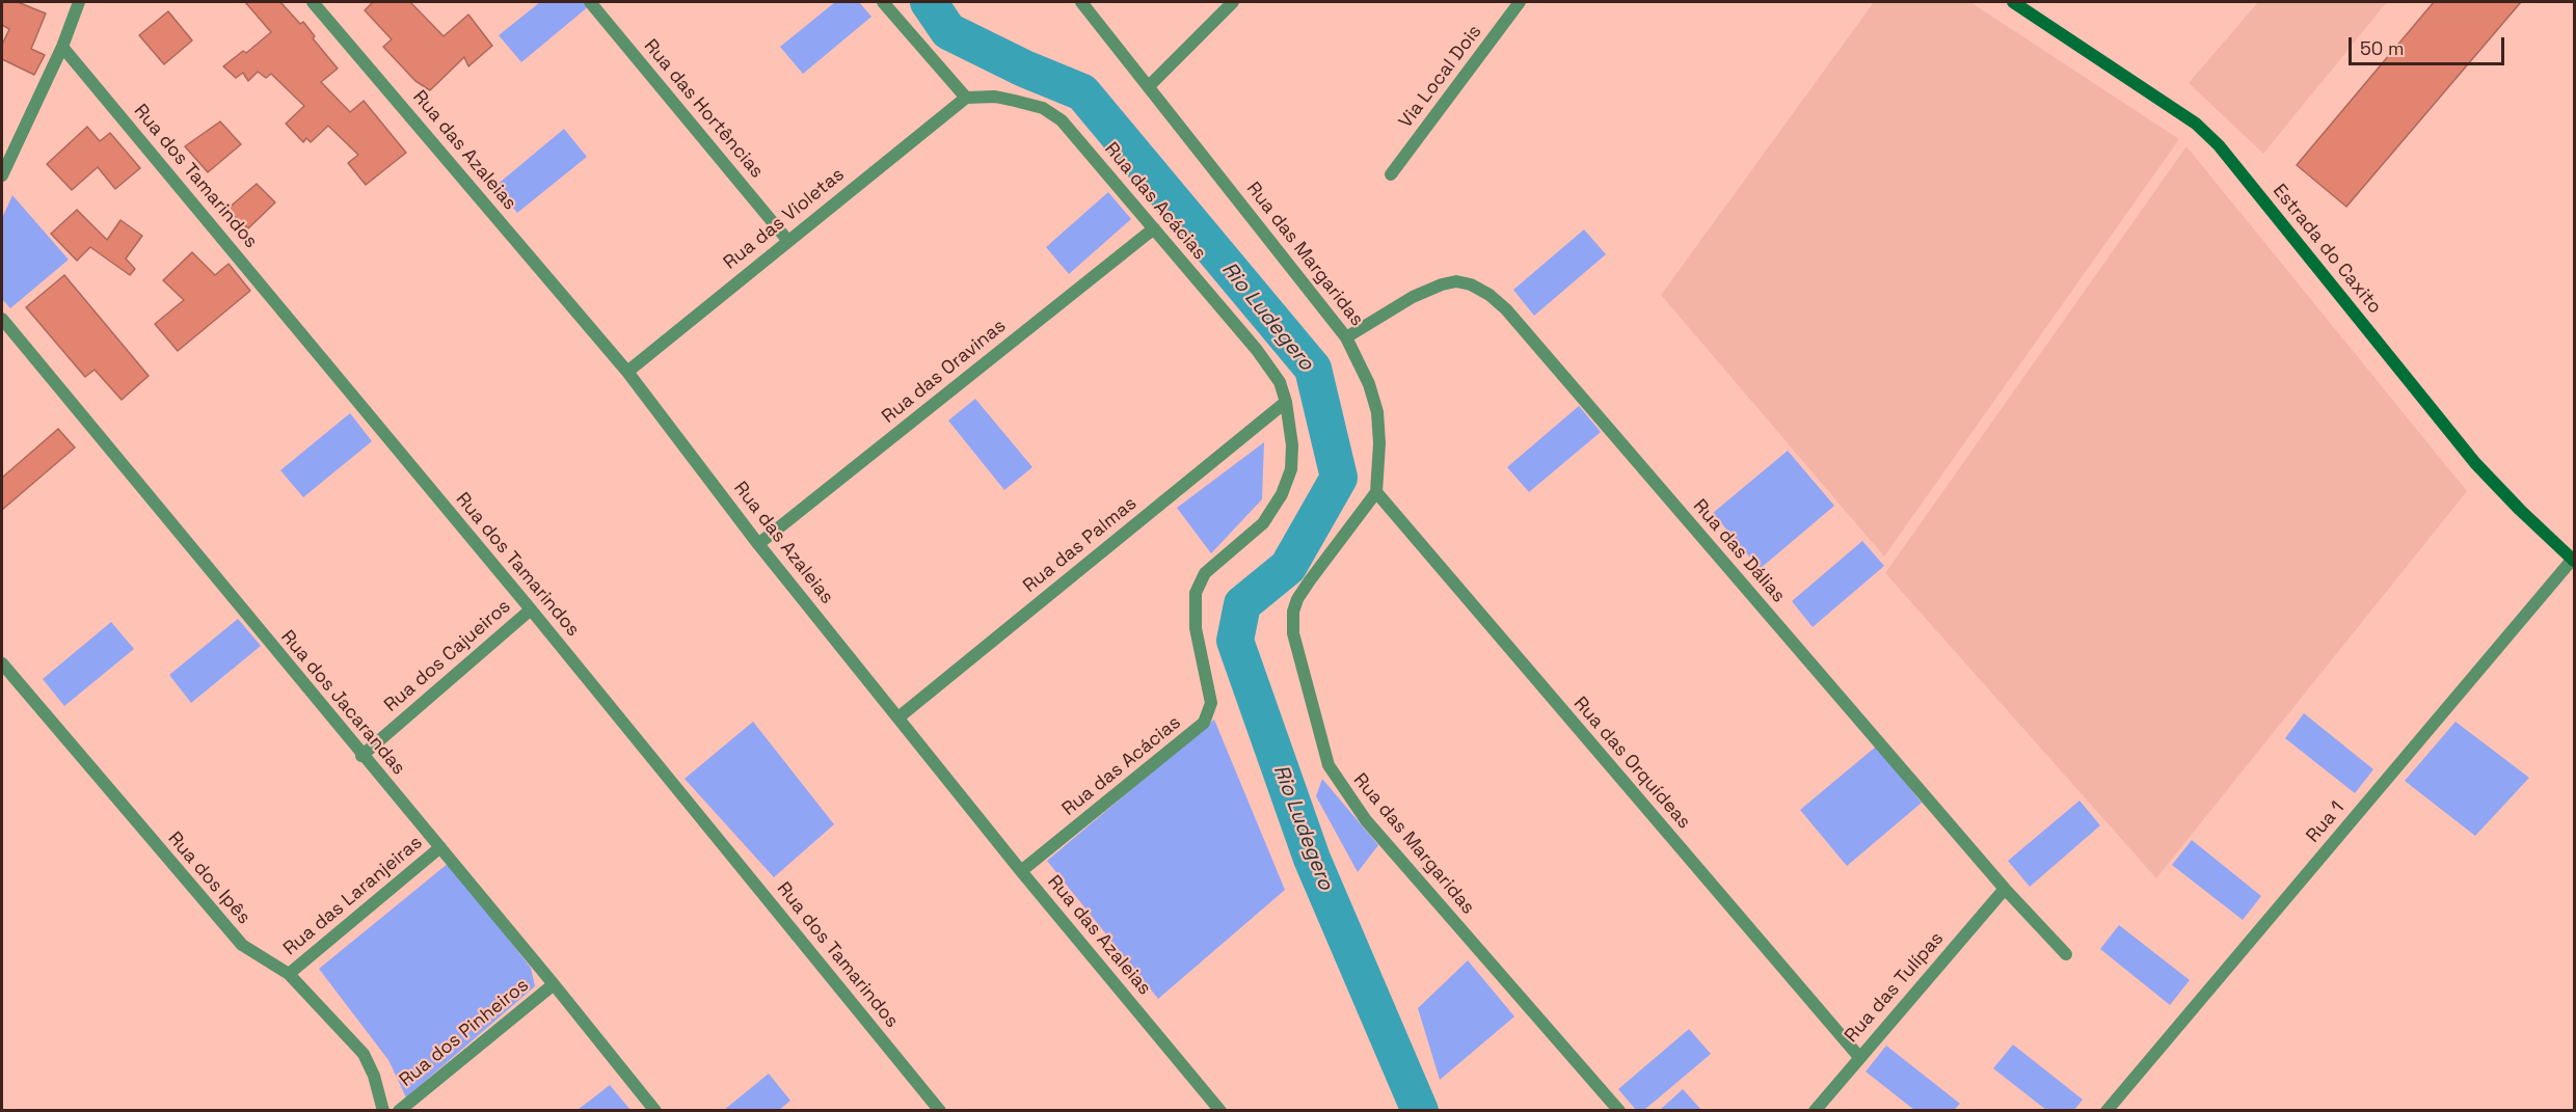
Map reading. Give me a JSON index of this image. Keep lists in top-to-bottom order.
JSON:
{
  "streets": {
    "main road": ["Estrada do Caxito"],
    "street": [
      "Via Local Dois",
      "Rua das Hortências",
      "Rua das Azaleias",
      "Rua dos Tamarindos",
      "Rua das Acácias",
      "Rua das Violetas",
      "Rua das Margaridas",
      "Rua das Oravinas",
      "Rua das Palmas",
      "Rua das Dálias",
      "Rua dos Cajueiros",
      "Rua dos Jacarandas",
      "Rua das Orquídeas",
      "Rua 1",
      "Rua dos Ipês",
      "Rua das Laranjeiras",
      "Rua das Tulípas",
      "Rua dos Pinheiros"
    ]
  },
  "crossings": [
    ["Rua das Hortências", "Rua das Violetas"],
    ["Rua das Azaleias", "Rua das Acácias"],
    ["Rua das Azaleias", "Rua das Violetas"],
    ["Rua das Azaleias", "Rua das Oravinas"],
    ["Rua das Azaleias", "Rua das Palmas"],
    ["Rua dos Tamarindos", "Rua dos Cajueiros"],
    ["Rua das Acácias", "Rua das Violetas"],
    ["Rua das Acácias", "Rua das Oravinas"],
    ["Rua das Acácias", "Rua das Palmas"],
    ["Estrada do Caxito", "Rua 1"],
    ["Rua das Margaridas", "Rua das Dálias"],
    ["Rua das Margaridas", "Rua das Orquídeas"],
    ["Rua das Dálias", "Rua das Tulípas"],
    ["Rua dos Cajueiros", "Rua dos Jacarandas"],
    ["Rua dos Jacarandas", "Rua das Laranjeiras"],
    ["Rua dos Jacarandas", "Rua dos Pinheiros"],
    ["Rua das Orquídeas", "Rua das Tulípas"],
    ["Rua dos Ipês", "Rua das Laranjeiras"]
  ],
  "water": ["Rio Ludegero"],
  "scale_bar": "50 m"
}
